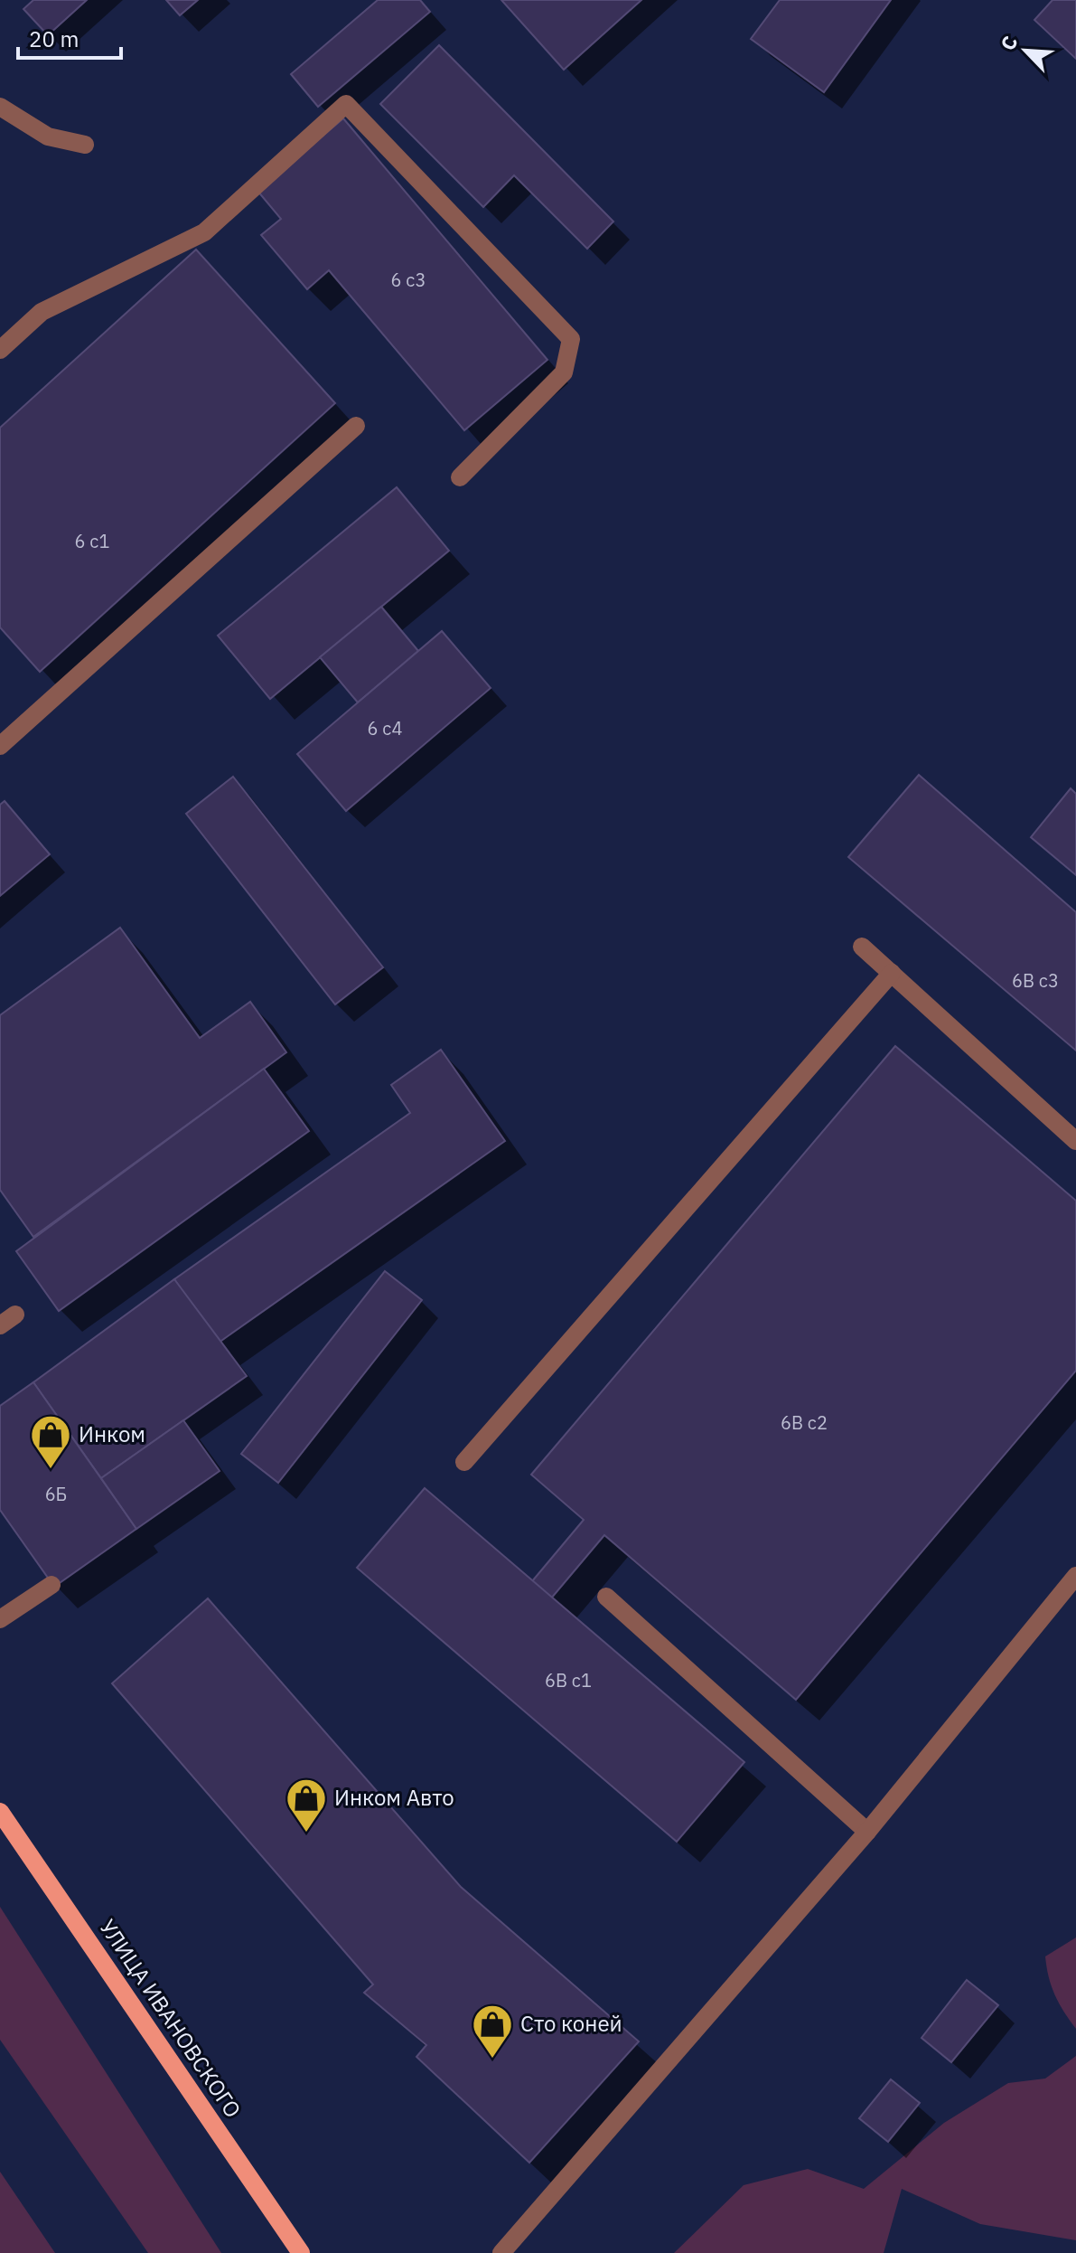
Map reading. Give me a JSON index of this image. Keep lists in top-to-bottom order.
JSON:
{
  "streets": {
    "main road": ["УЛИЦА ИВАНОВСКОГО"]
  },
  "places": {
    "shop": ["Инком", "Инком Авто", "Сто коней"]
  },
  "house_numbers": [
    "6 с3",
    "6 с1",
    "6 с4",
    "6В с3",
    "6В с2",
    "6Б",
    "6В с1"
  ],
  "scale_bar": "20 m",
  "north": "top left"
}
